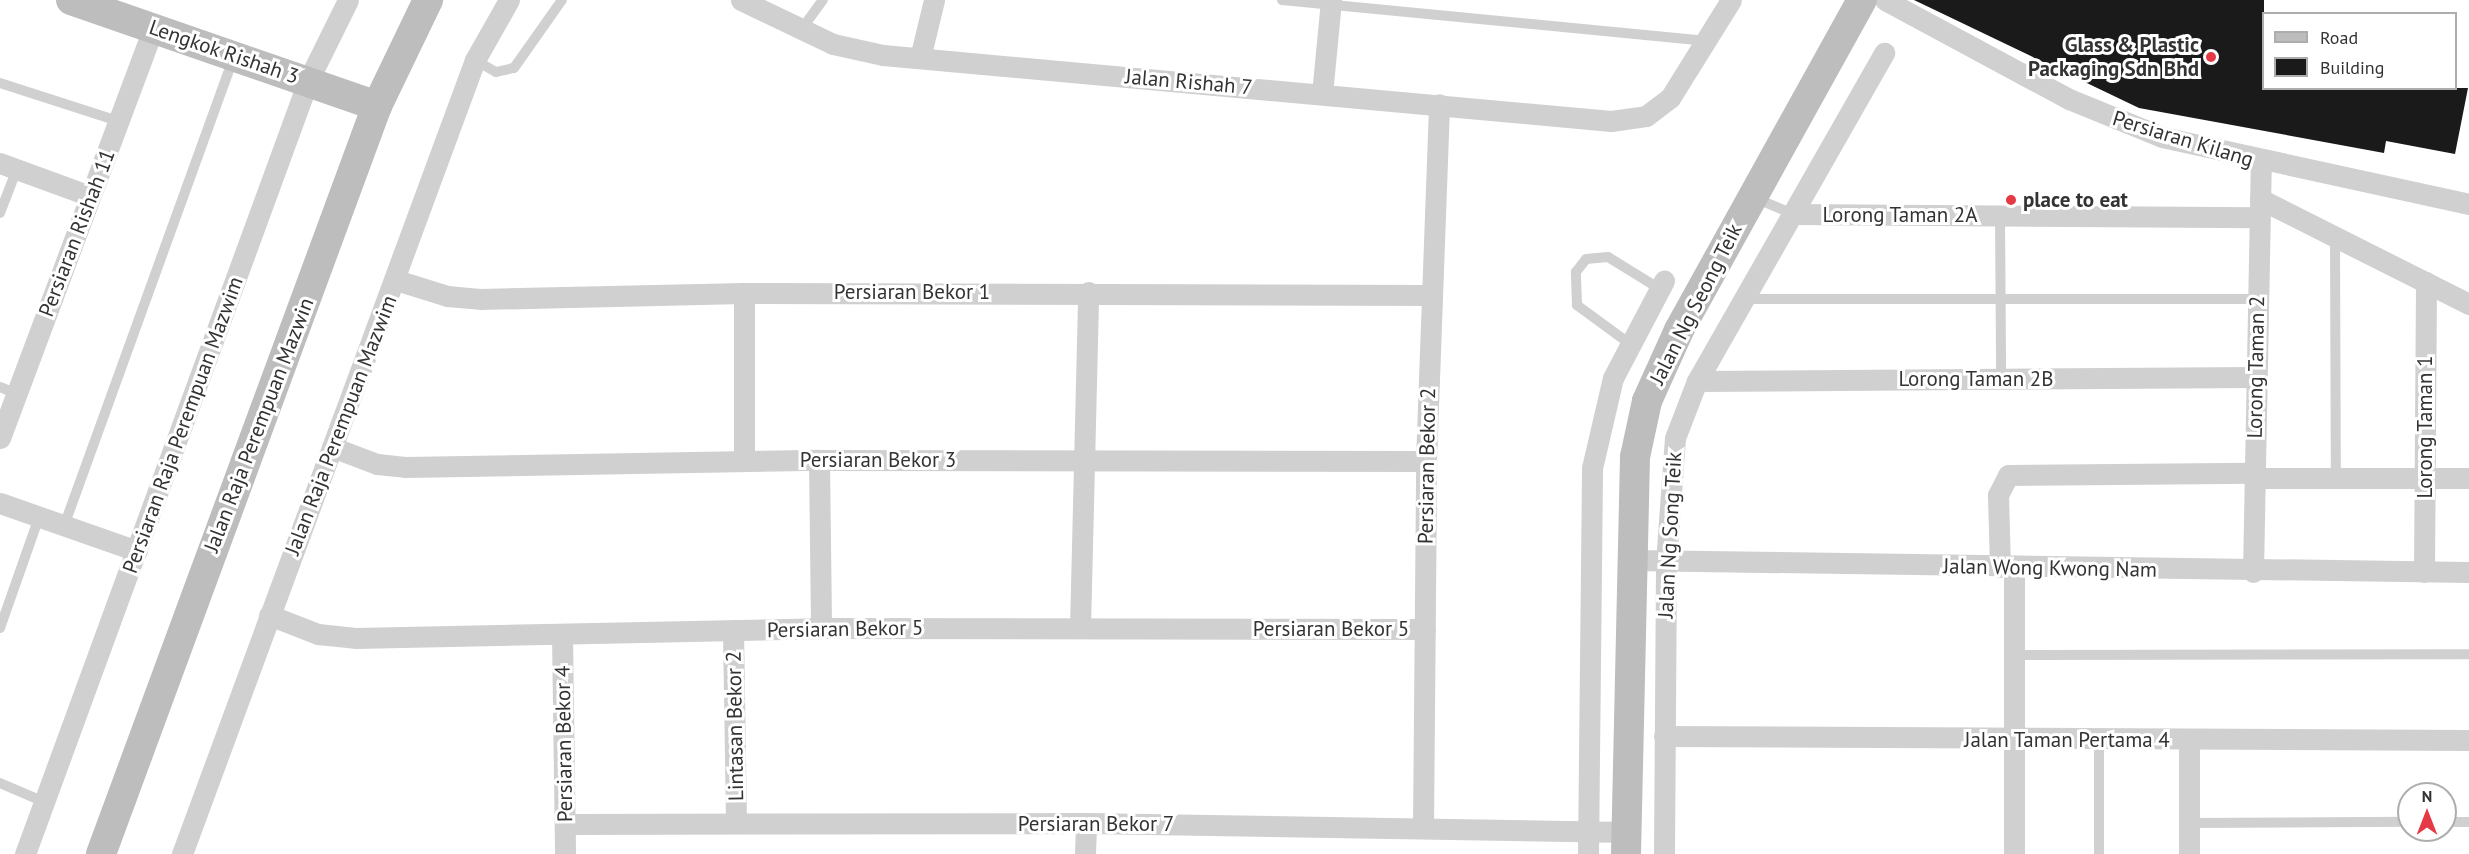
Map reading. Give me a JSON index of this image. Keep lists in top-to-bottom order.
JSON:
{
  "streets": {
    "main road": ["Lengkok Rishah 3", "Jalan Ng Seong Teik", "Jalan Raja Perempuan Mazwin"],
    "street": [
      "Jalan Rishah 7",
      "Persiaran Kilang",
      "Lorong Taman 2A",
      "Persiaran Rishah 11",
      "Persiaran Bekor 1",
      "Lorong Taman 2",
      "Lorong Taman 2B",
      "Persiaran Raja Perempuan Mazwim",
      "Jalan Raja Perempuan Mazwim",
      "Lorong Taman 1",
      "Persiaran Bekor 3",
      "Persiaran Bekor 2",
      "Jalan Ng Song Teik",
      "Jalan Wong Kwong Nam",
      "Persiaran Bekor 5",
      "Lintasan Bekor 2",
      "Jalan Taman Pertama 4",
      "Persiaran Bekor 4",
      "Persiaran Bekor 7"
    ]
  },
  "crossings": [
    ["Lengkok Rishah 3", "Persiaran Rishah 11"],
    ["Lengkok Rishah 3", "Persiaran Raja Perempuan Mazwim"],
    ["Lengkok Rishah 3", "Jalan Raja Perempuan Mazwin"],
    ["Jalan Rishah 7", "Persiaran Bekor 2"],
    ["Persiaran Kilang", "Lorong Taman 2"],
    ["Lorong Taman 2A", "Lorong Taman 2"],
    ["Lorong Taman 2A", "Jalan Ng Song Teik"],
    ["Persiaran Bekor 1", "Jalan Raja Perempuan Mazwim"],
    ["Persiaran Bekor 1", "Persiaran Bekor 2"],
    ["Jalan Ng Seong Teik", "Jalan Wong Kwong Nam"],
    ["Jalan Ng Seong Teik", "Persiaran Bekor 7"],
    ["Lorong Taman 2", "Lorong Taman 2B"],
    ["Lorong Taman 2", "Jalan Wong Kwong Nam"],
    ["Lorong Taman 2B", "Jalan Ng Song Teik"],
    ["Jalan Raja Perempuan Mazwim", "Persiaran Bekor 3"],
    ["Jalan Raja Perempuan Mazwim", "Persiaran Bekor 5"],
    ["Lorong Taman 1", "Jalan Wong Kwong Nam"],
    ["Persiaran Bekor 3", "Persiaran Bekor 2"],
    ["Persiaran Bekor 2", "Persiaran Bekor 5"],
    ["Persiaran Bekor 2", "Persiaran Bekor 7"],
    ["Jalan Ng Song Teik", "Jalan Wong Kwong Nam"],
    ["Jalan Ng Song Teik", "Jalan Taman Pertama 4"],
    ["Persiaran Bekor 5", "Lintasan Bekor 2"],
    ["Persiaran Bekor 5", "Persiaran Bekor 4"],
    ["Lintasan Bekor 2", "Persiaran Bekor 7"],
    ["Persiaran Bekor 4", "Persiaran Bekor 7"]
  ],
  "places": ["Glass & Plastic Packaging Sdn Bhd", "place to eat"],
  "legend": ["Road", "Building"],
  "north": "top"
}
